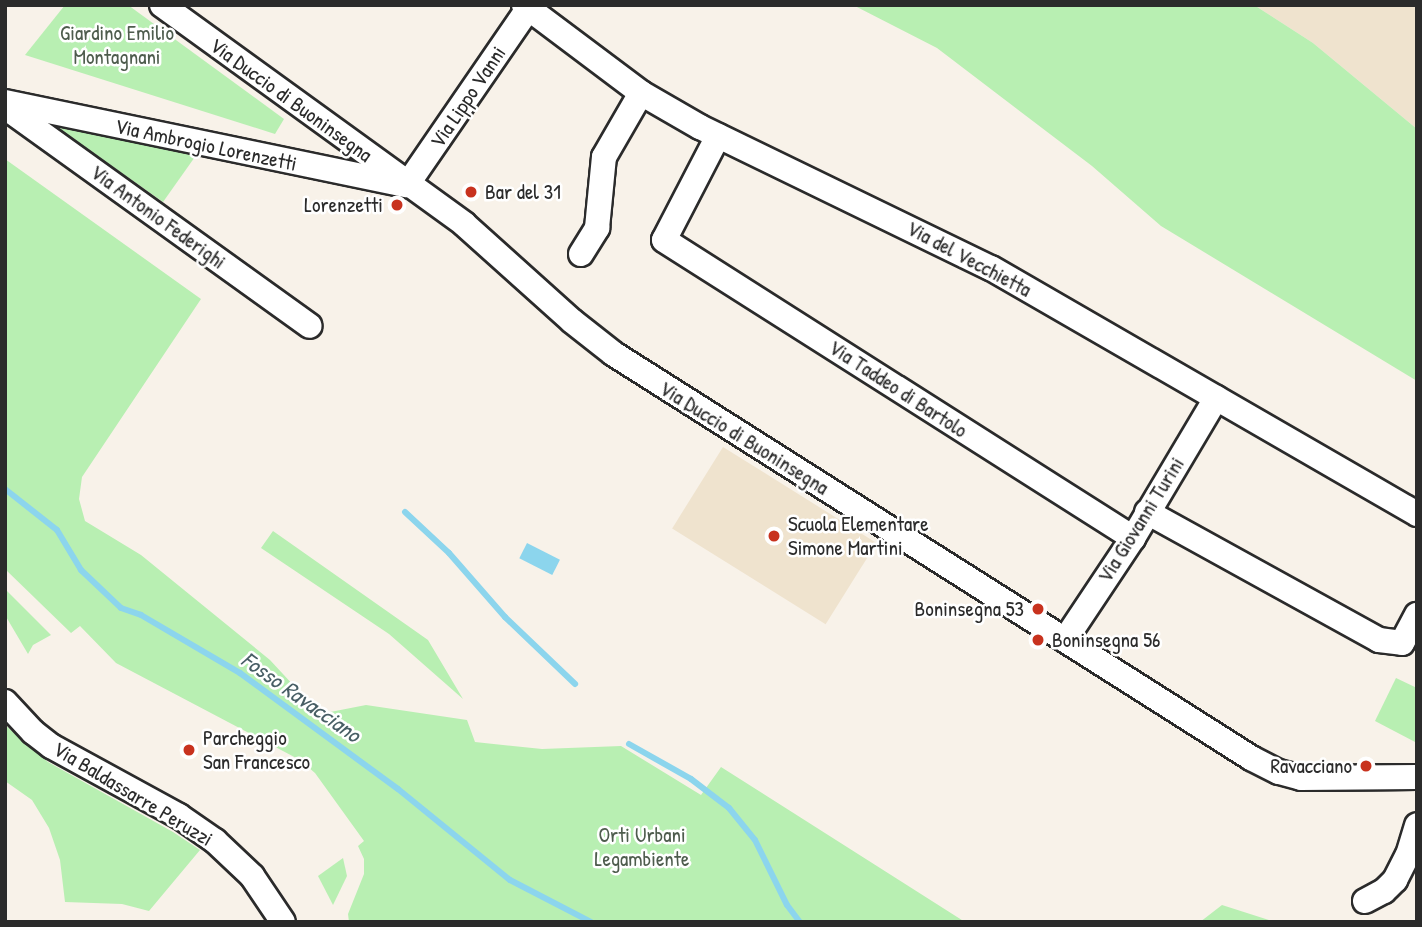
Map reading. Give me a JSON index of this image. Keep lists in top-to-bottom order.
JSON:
{
  "streets": {
    "street": [
      "Via Lippo Vanni",
      "Via Duccio di Buoninsegna",
      "Via Ambrogio Lorenzetti",
      "Via Antonio Federighi",
      "Via del Vecchietta",
      "Via Taddeo di Bartolo",
      "Via Giovanni Turini",
      "Via Baldassarre Peruzzi"
    ]
  },
  "crossings": [
    ["Via Lippo Vanni", "Via Duccio di Buoninsegna"],
    ["Via Lippo Vanni", "Via Ambrogio Lorenzetti"],
    ["Via Lippo Vanni", "Via del Vecchietta"],
    ["Via Duccio di Buoninsegna", "Via Ambrogio Lorenzetti"],
    ["Via Duccio di Buoninsegna", "Via Giovanni Turini"],
    ["Via Ambrogio Lorenzetti", "Via Antonio Federighi"],
    ["Via del Vecchietta", "Via Taddeo di Bartolo"],
    ["Via del Vecchietta", "Via Giovanni Turini"],
    ["Via Taddeo di Bartolo", "Via Giovanni Turini"]
  ],
  "water": ["Fosso Ravacciano"],
  "parks": ["Giardino Emilio Montagnani", "Orti Urbani Legambiente"],
  "places": [
    "Bar del 31",
    "Lorenzetti",
    "Scuola Elementare Simone Martini",
    "Boninsegna 53",
    "Boninsegna 56",
    "Parcheggio San Francesco",
    "Ravacciano"
  ]
}
